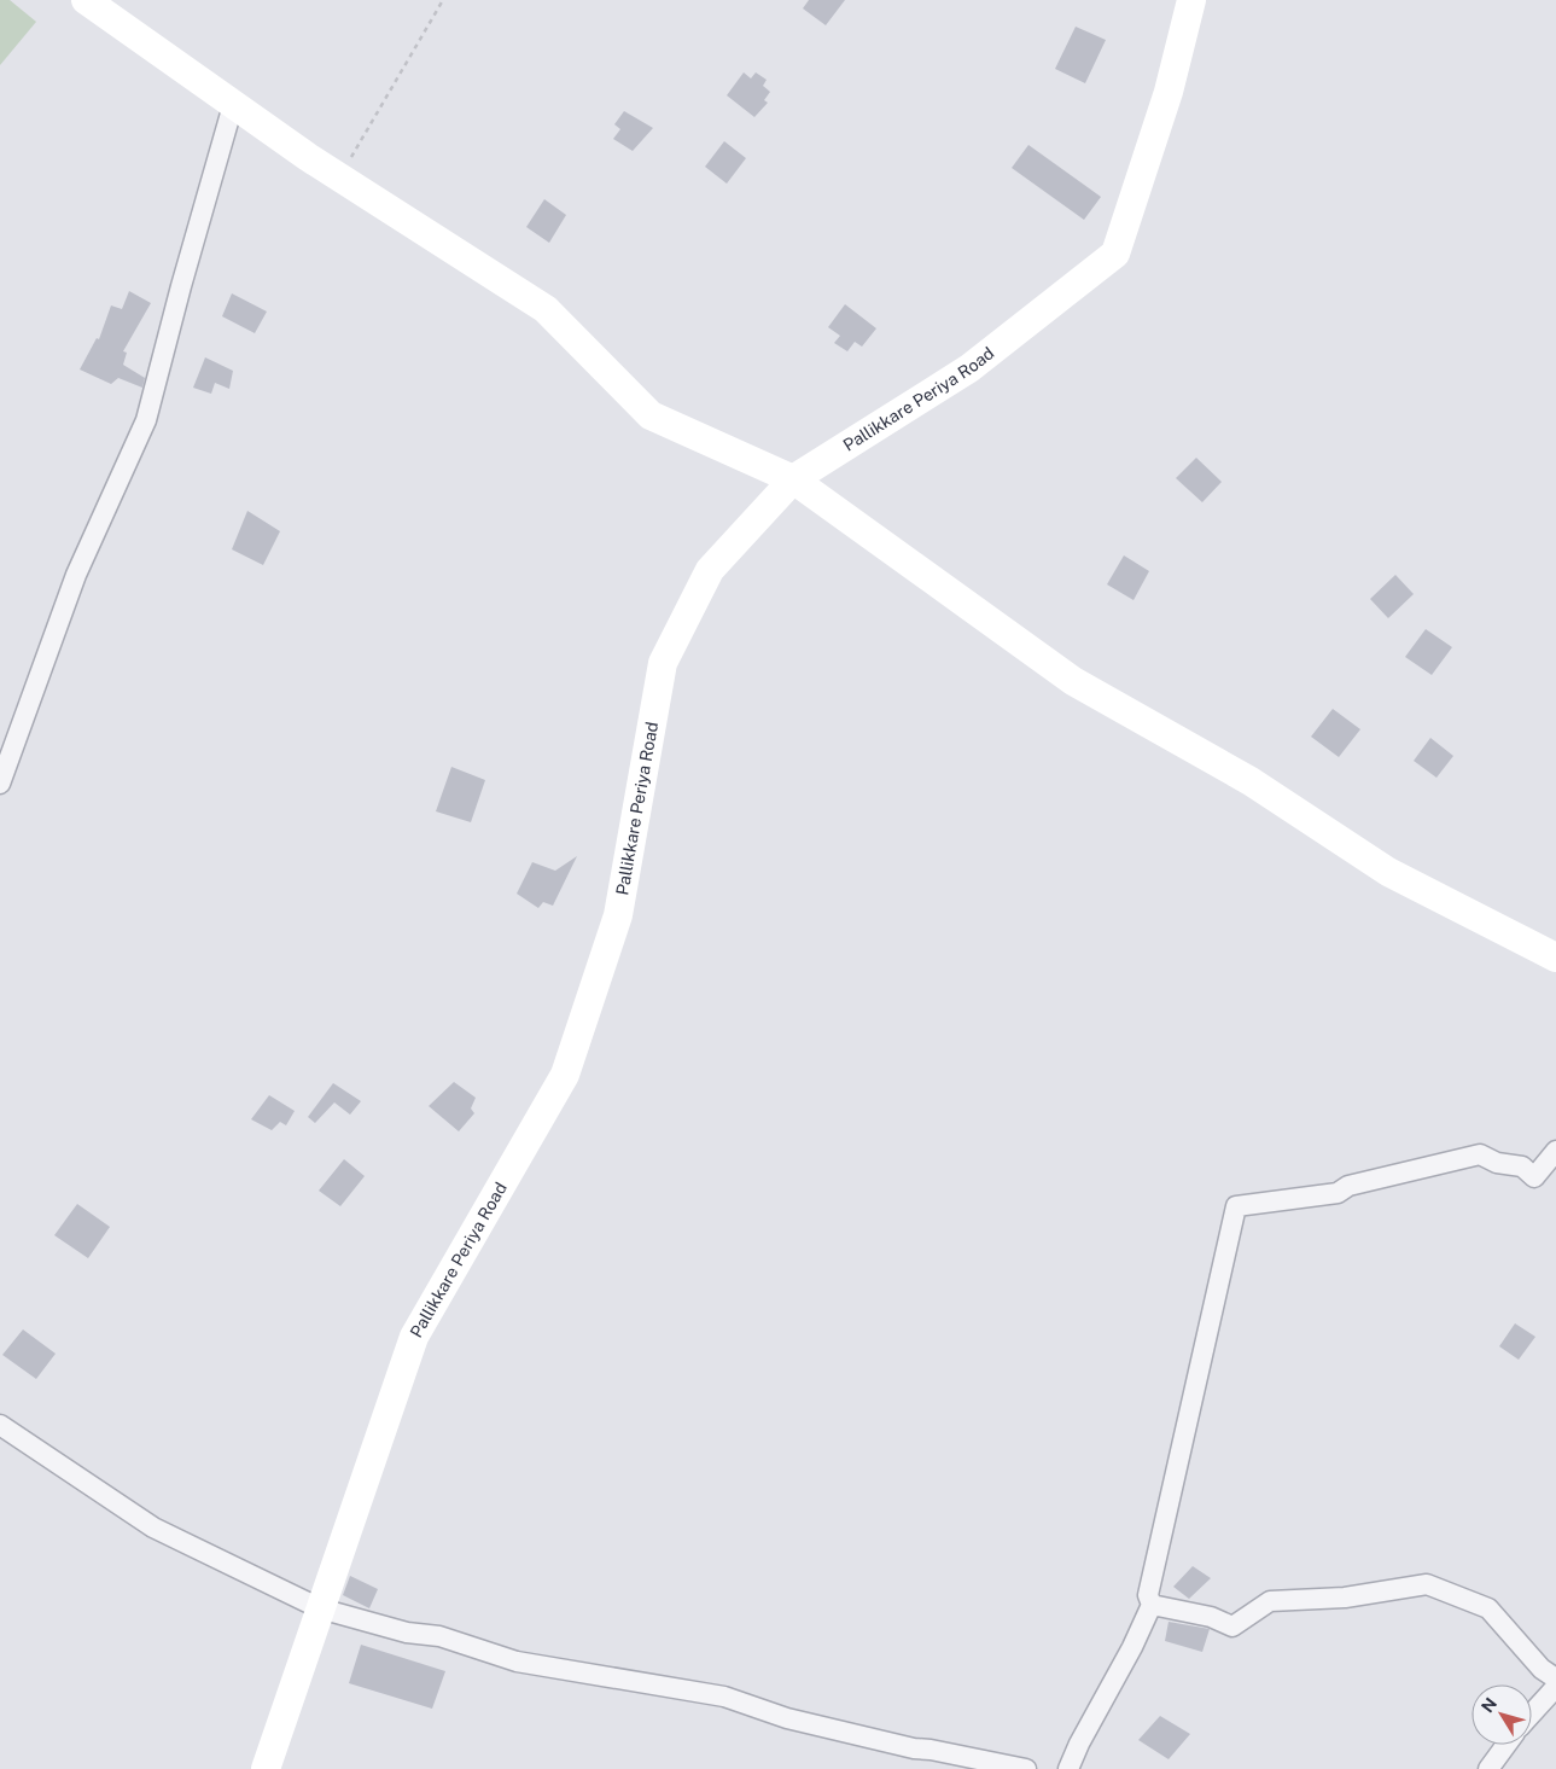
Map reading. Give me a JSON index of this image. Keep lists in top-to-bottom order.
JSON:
{
  "streets": {
    "main road": ["Pallikkare Periya Road"]
  },
  "north": "top left"
}
